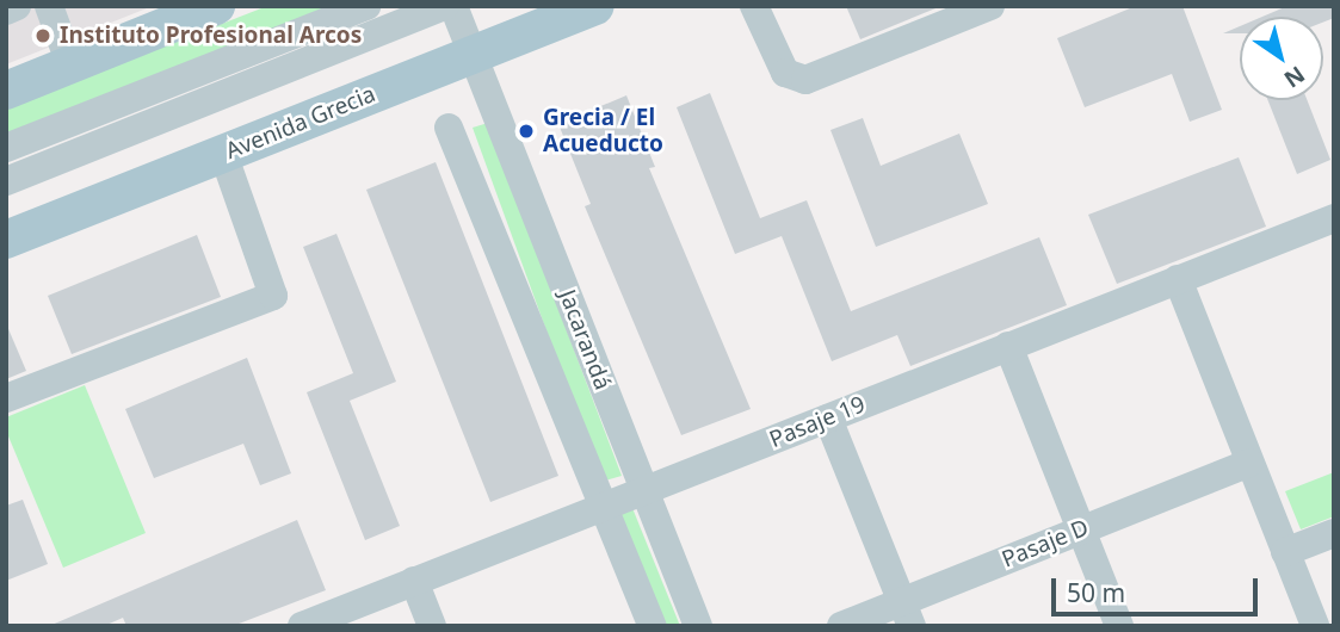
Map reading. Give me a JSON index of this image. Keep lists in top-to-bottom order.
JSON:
{
  "streets": {
    "main road": ["Avenida Grecia"],
    "street": ["Jacarandá", "Pasaje 19", "Pasaje D"]
  },
  "crossings": [
    ["Avenida Grecia", "Jacarandá"],
    ["Jacarandá", "Pasaje 19"]
  ],
  "places": ["Instituto Profesional Arcos", "Grecia / El Acueducto"],
  "scale_bar": "50 m",
  "north": "bottom right"
}
